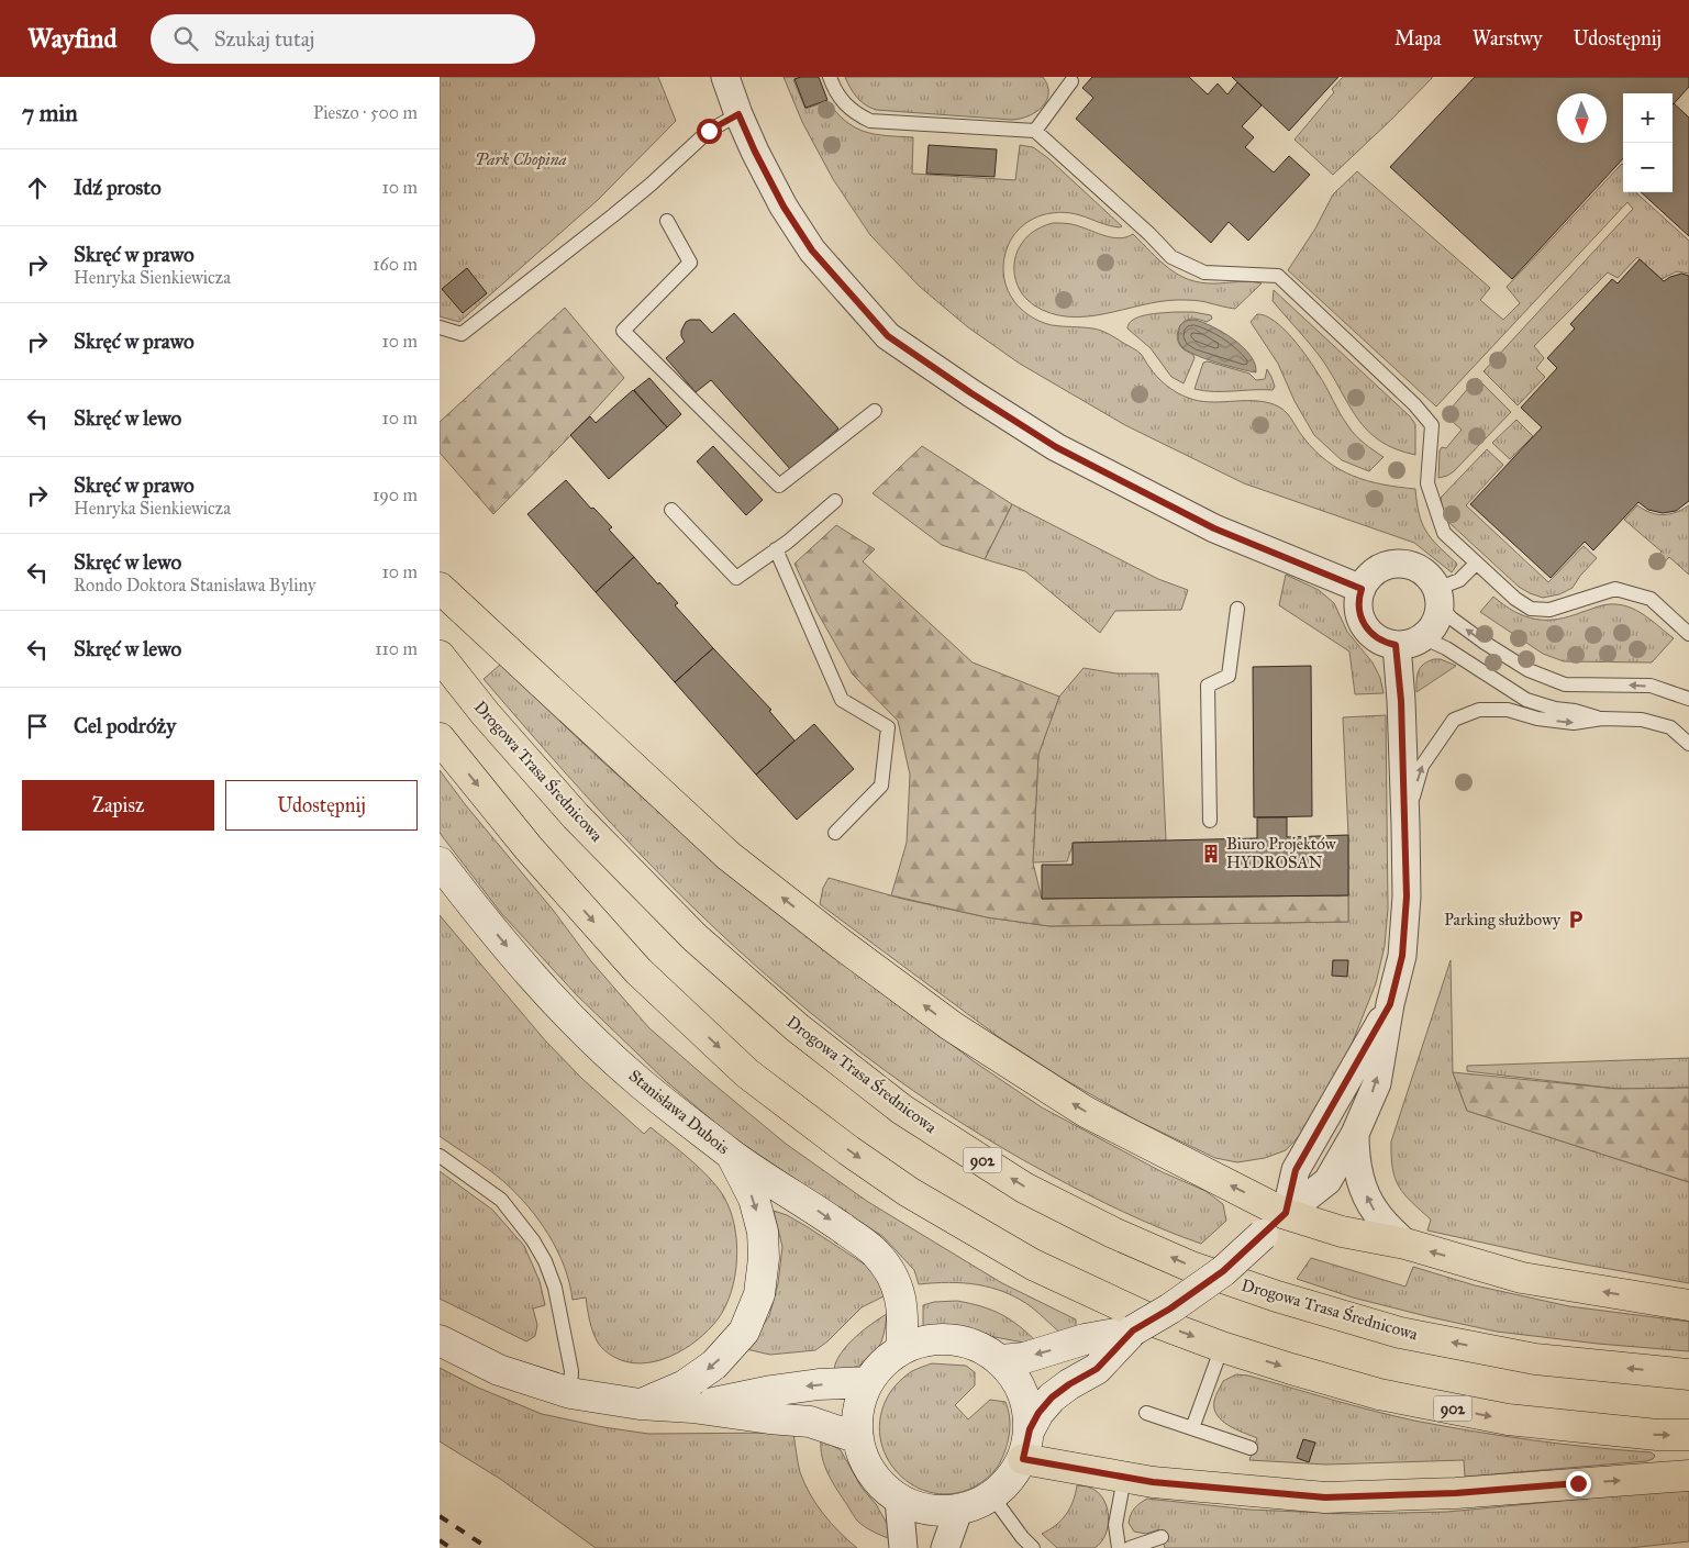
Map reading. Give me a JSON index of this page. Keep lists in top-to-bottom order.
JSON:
{
  "streets": {
    "main road": ["Drogowa Trasa Średnicowa", "Stanisława Dubois", "902"]
  },
  "parks": ["Park Chopina"],
  "places": {
    "building": ["Biuro Projektów HYDROSAN"],
    "parking": ["Parking służbowy"]
  },
  "north": "bottom",
  "page": {
    "header": "Wayfind",
    "search": "Szukaj tutaj",
    "nav": ["Mapa", "Warstwy", "Udostępnij"],
    "heading": ["7 min", "Pieszo · 500 m"],
    "map_buttons": ["+", "−"],
    "list": [
      ["Idź prosto", "10 m"],
      ["Skręć w prawo", "Henryka Sienkiewicza", "160 m"],
      ["Skręć w prawo", "10 m"],
      ["Skręć w lewo", "10 m"],
      ["Skręć w prawo", "Henryka Sienkiewicza", "190 m"],
      ["Skręć w lewo", "Rondo Doktora Stanisława Byliny", "10 m"],
      ["Skręć w lewo", "110 m"],
      "Cel podróży"
    ],
    "buttons": ["Zapisz", "Udostępnij"]
  }
}
